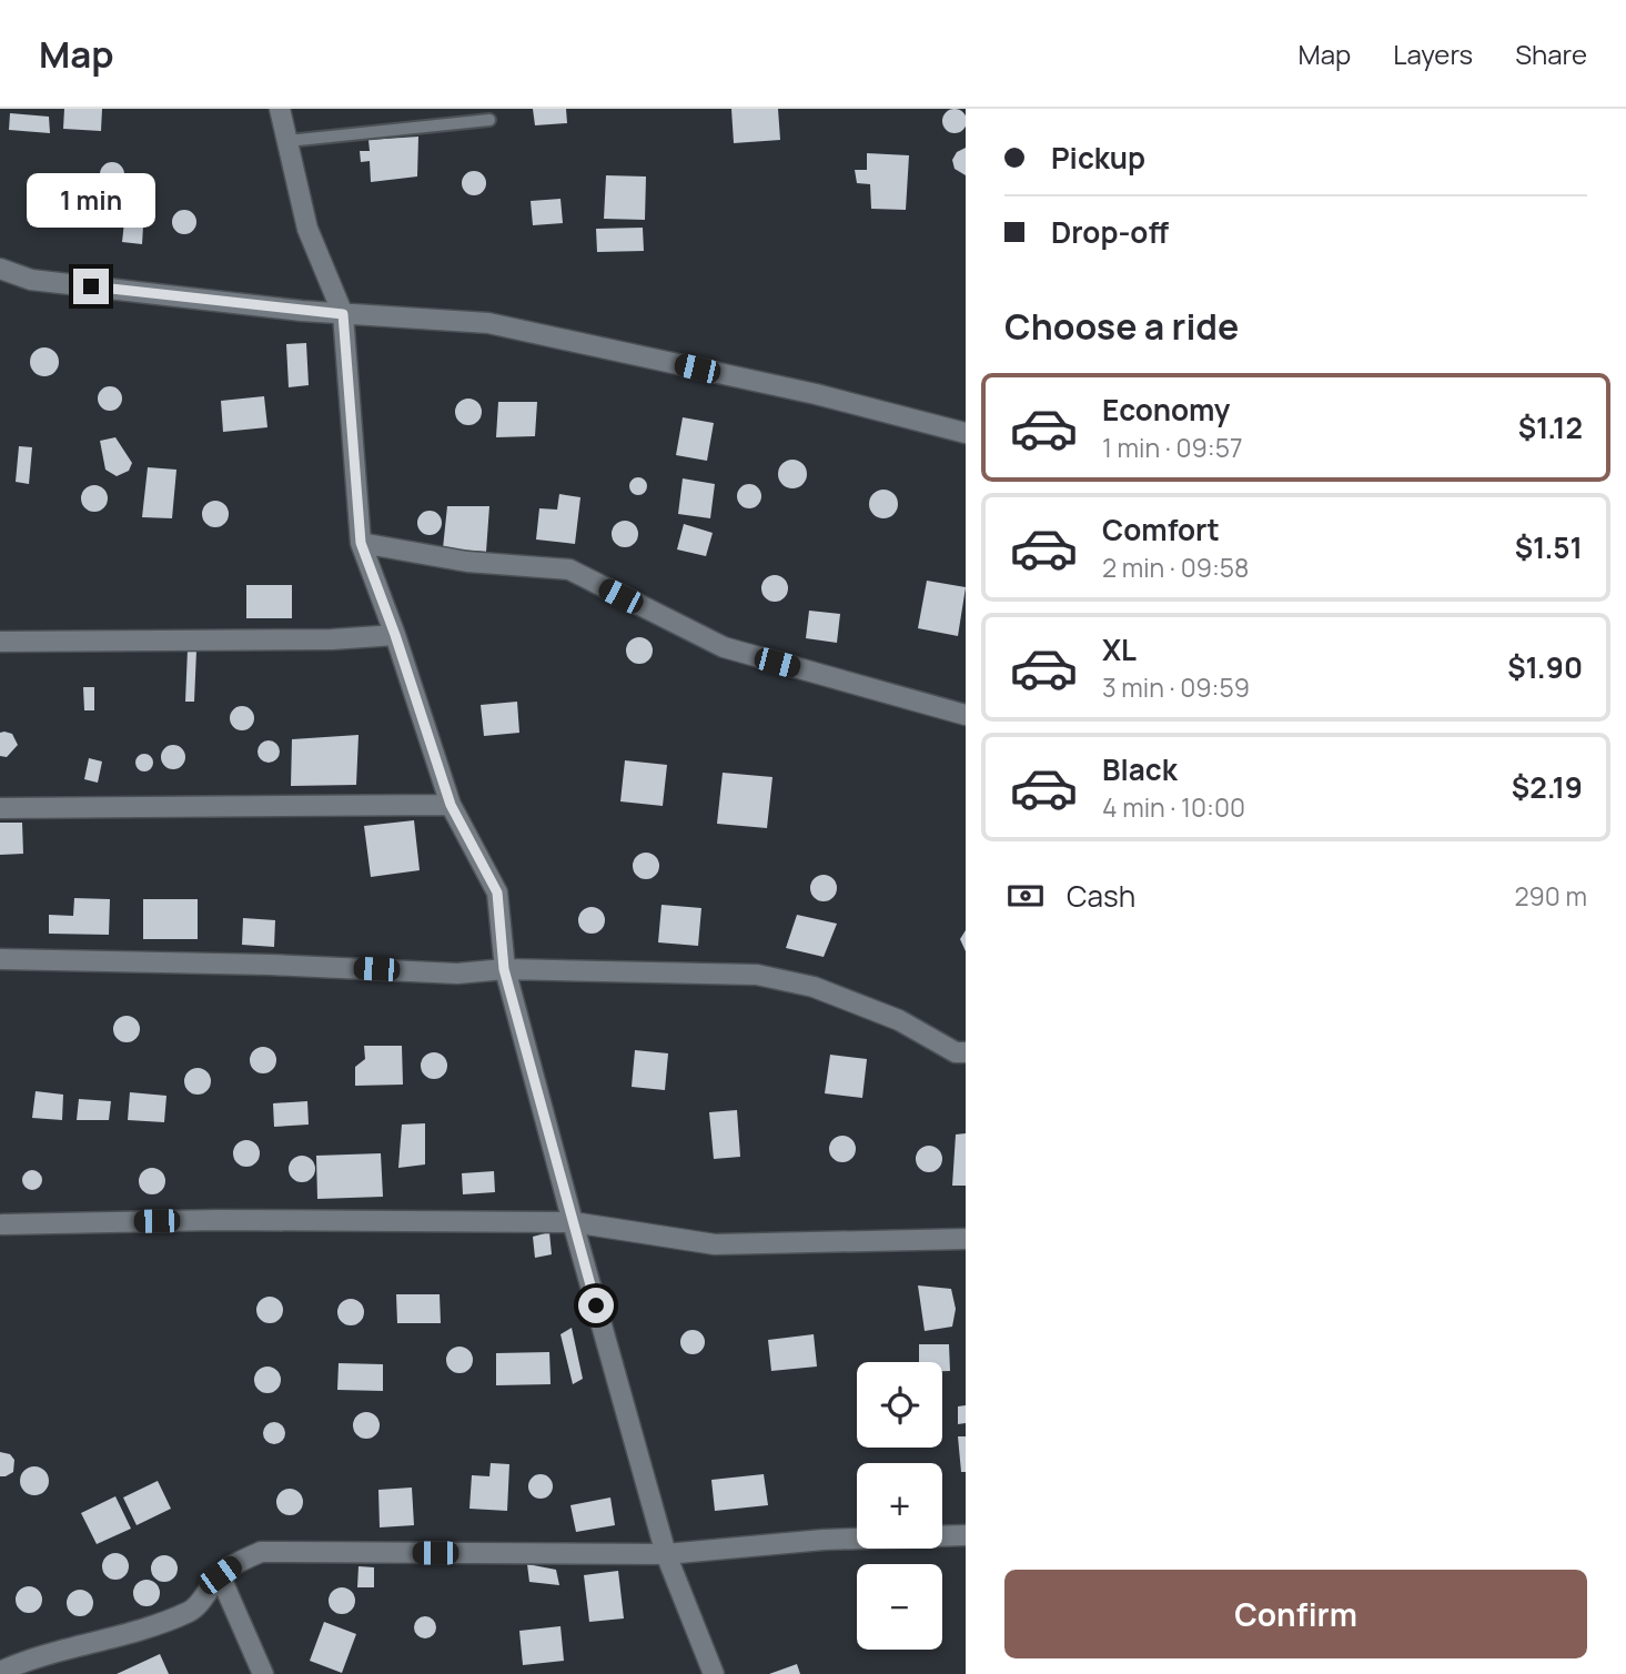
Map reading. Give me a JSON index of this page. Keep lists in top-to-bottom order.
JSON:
{
  "page": {
    "header": "Map",
    "nav": ["Map", "Layers", "Share"],
    "banner": ["Pickup", "Drop-off"],
    "bubble": "1 min",
    "heading": "Choose a ride",
    "list": [
      {
        "name": "Economy",
        "note": "1 min · 09:57",
        "value": "$1.12"
      },
      {
        "name": "Comfort",
        "note": "2 min · 09:58",
        "value": "$1.51"
      },
      {
        "name": "XL",
        "note": "3 min · 09:59",
        "value": "$1.90"
      },
      {
        "name": "Black",
        "note": "4 min · 10:00",
        "value": "$2.19"
      }
    ],
    "pay": ["Cash", "290 m"],
    "map_buttons": ["+", "−"],
    "buttons": "Confirm"
  }
}
